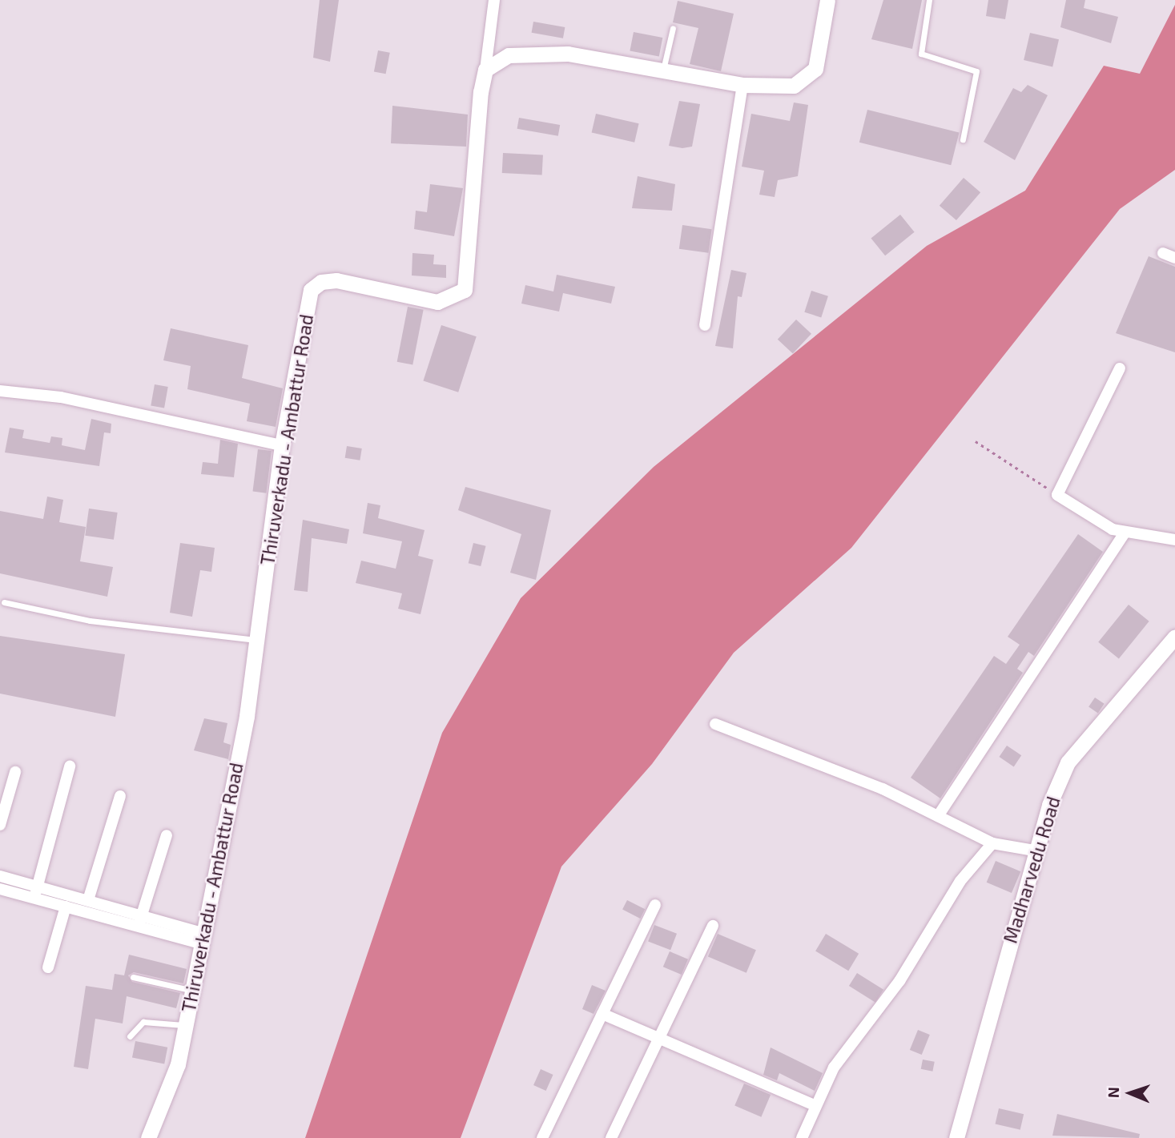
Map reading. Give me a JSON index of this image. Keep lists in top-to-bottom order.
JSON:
{
  "streets": {
    "main road": ["Thiruverkadu - Ambattur Road", "Madharvedu Road"]
  },
  "north": "left"
}
